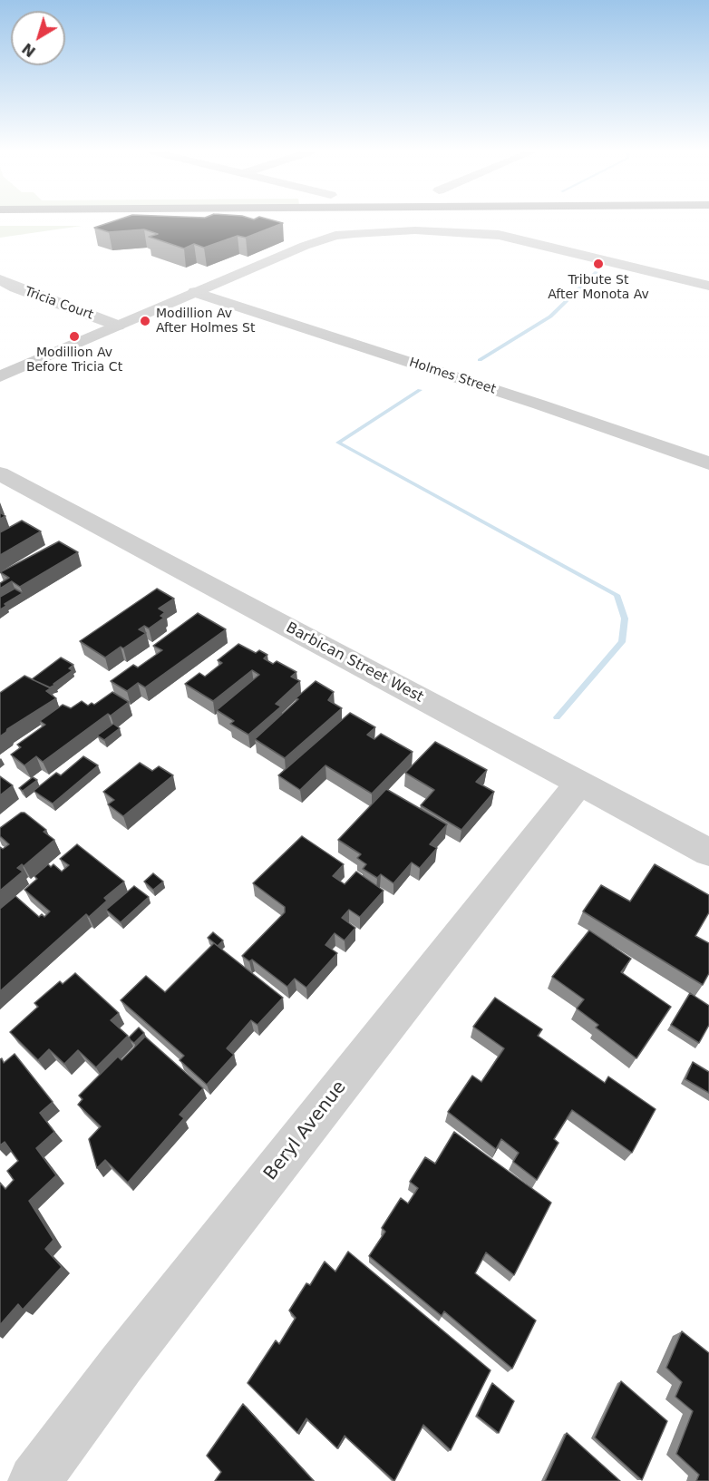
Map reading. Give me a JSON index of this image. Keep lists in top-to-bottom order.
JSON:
{
  "streets": {
    "street": [
      "Tricia Court",
      "Holmes Street",
      "Barbican Street West",
      "Beryl Avenue"
    ]
  },
  "crossings": [
    ["Barbican Street West", "Beryl Avenue"]
  ],
  "places": ["Tribute St After Monota Av", "Modillion Av After Holmes St", "Modillion Av Before Tricia Ct"],
  "north": "bottom left"
}
